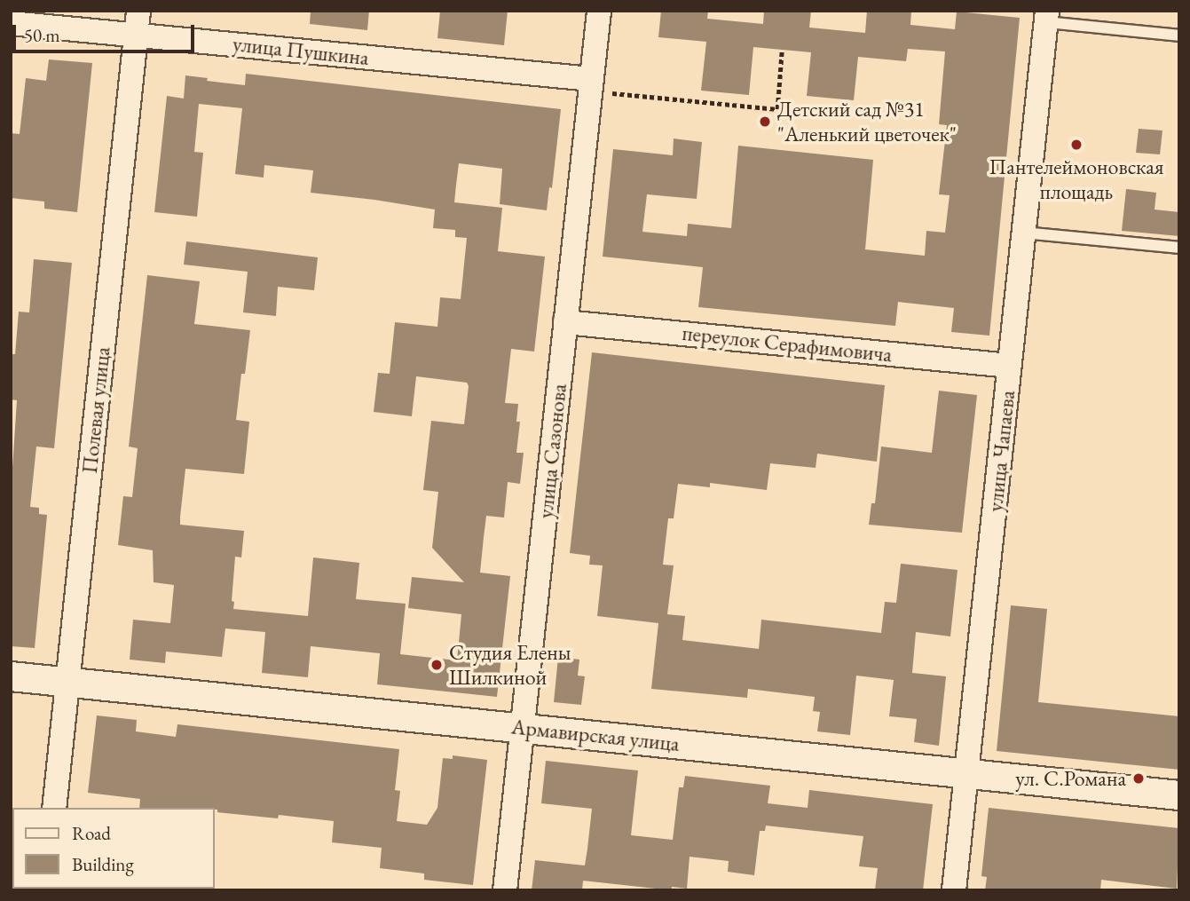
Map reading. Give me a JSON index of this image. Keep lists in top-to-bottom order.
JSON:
{
  "streets": {
    "street": [
      "улица Пушкина",
      "переулок Серафимовича",
      "Полевая улица",
      "улица Сазонова",
      "улица Чапаева",
      "Армавирская улица"
    ]
  },
  "crossings": [
    ["улица Пушкина", "Полевая улица"],
    ["улица Пушкина", "улица Сазонова"],
    ["переулок Серафимовича", "улица Сазонова"],
    ["переулок Серафимовича", "улица Чапаева"],
    ["Полевая улица", "Армавирская улица"],
    ["улица Сазонова", "Армавирская улица"],
    ["улица Чапаева", "Армавирская улица"]
  ],
  "places": [
    "Детский сад №31 \"Аленький цветочек\"",
    "Пантелеймоновская площадь",
    "Студия Елены Шилкиной",
    "ул. С.Романа"
  ],
  "legend": ["Road", "Building"],
  "scale_bar": "50 m"
}
